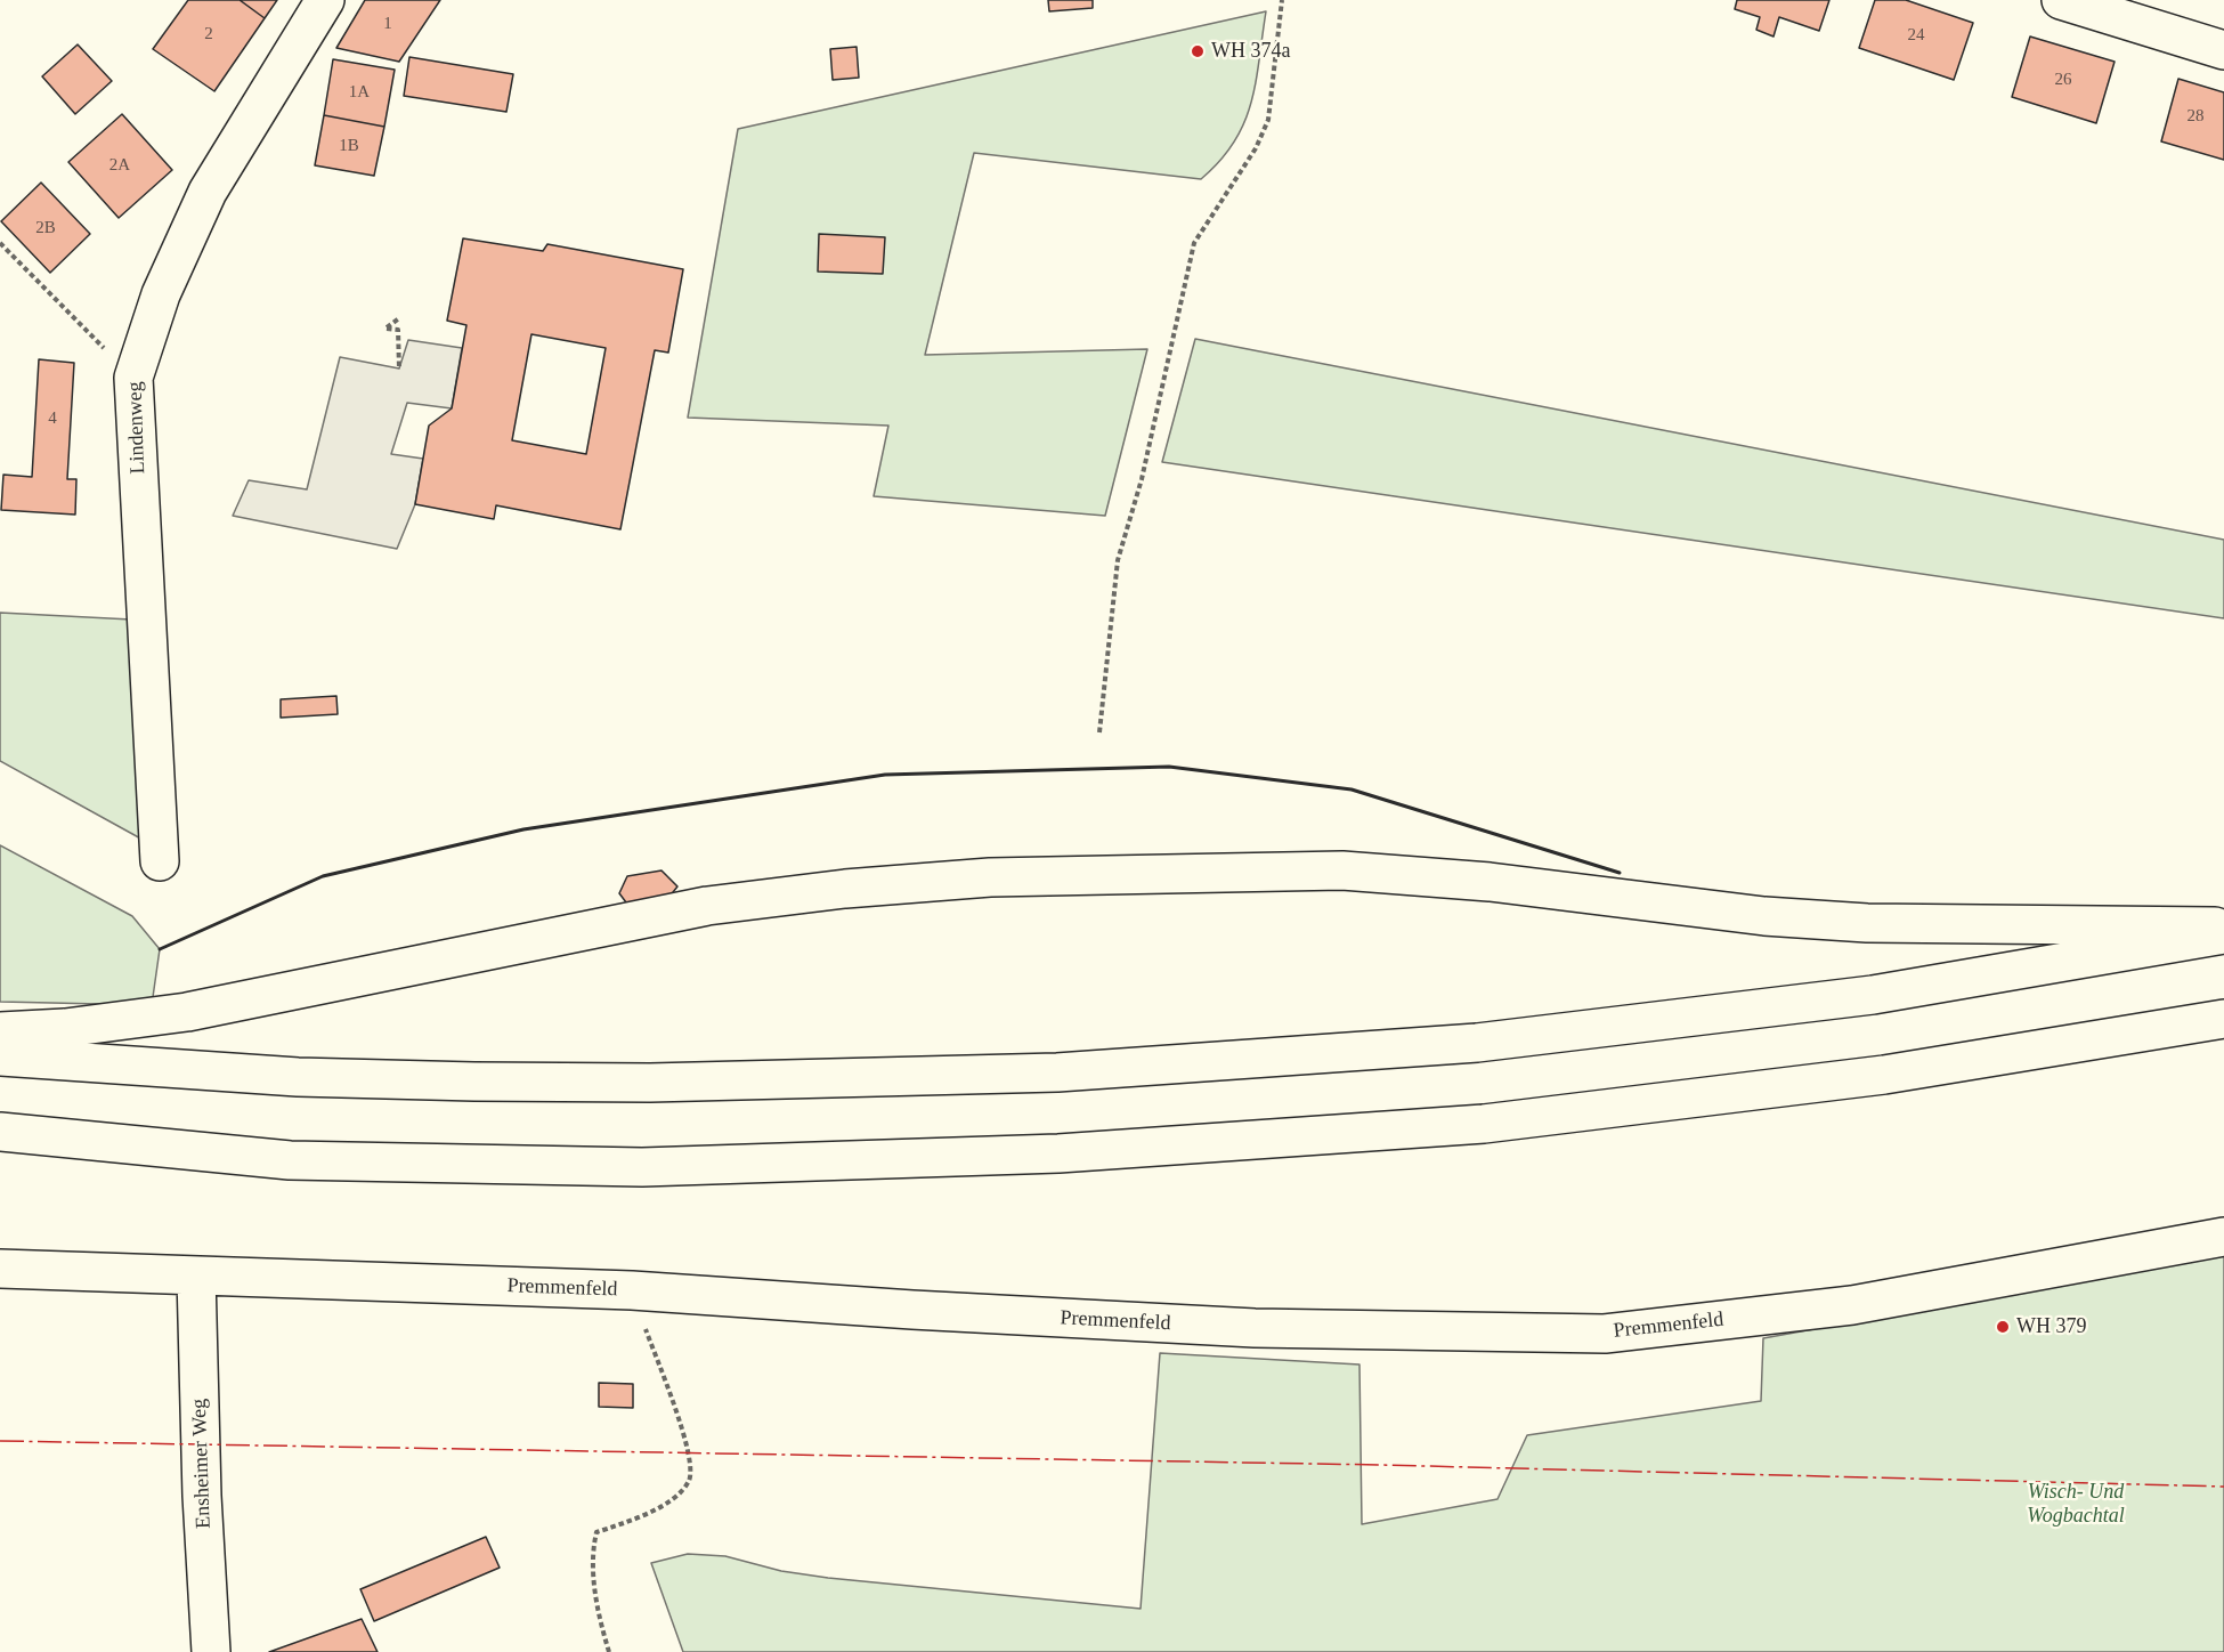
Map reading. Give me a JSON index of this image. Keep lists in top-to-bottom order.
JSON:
{
  "streets": {
    "main road": ["Lindenweg", "Premmenfeld", "Ensheimer Weg"]
  },
  "crossings": [
    ["Premmenfeld", "Ensheimer Weg"]
  ],
  "parks": ["Wisch- Und Wogbachtal"],
  "places": ["WH 374a", "WH 379"],
  "house_numbers": [
    "1",
    "2",
    "24",
    "26",
    "1A",
    "28",
    "1B",
    "2A",
    "2B",
    "4"
  ]
}
